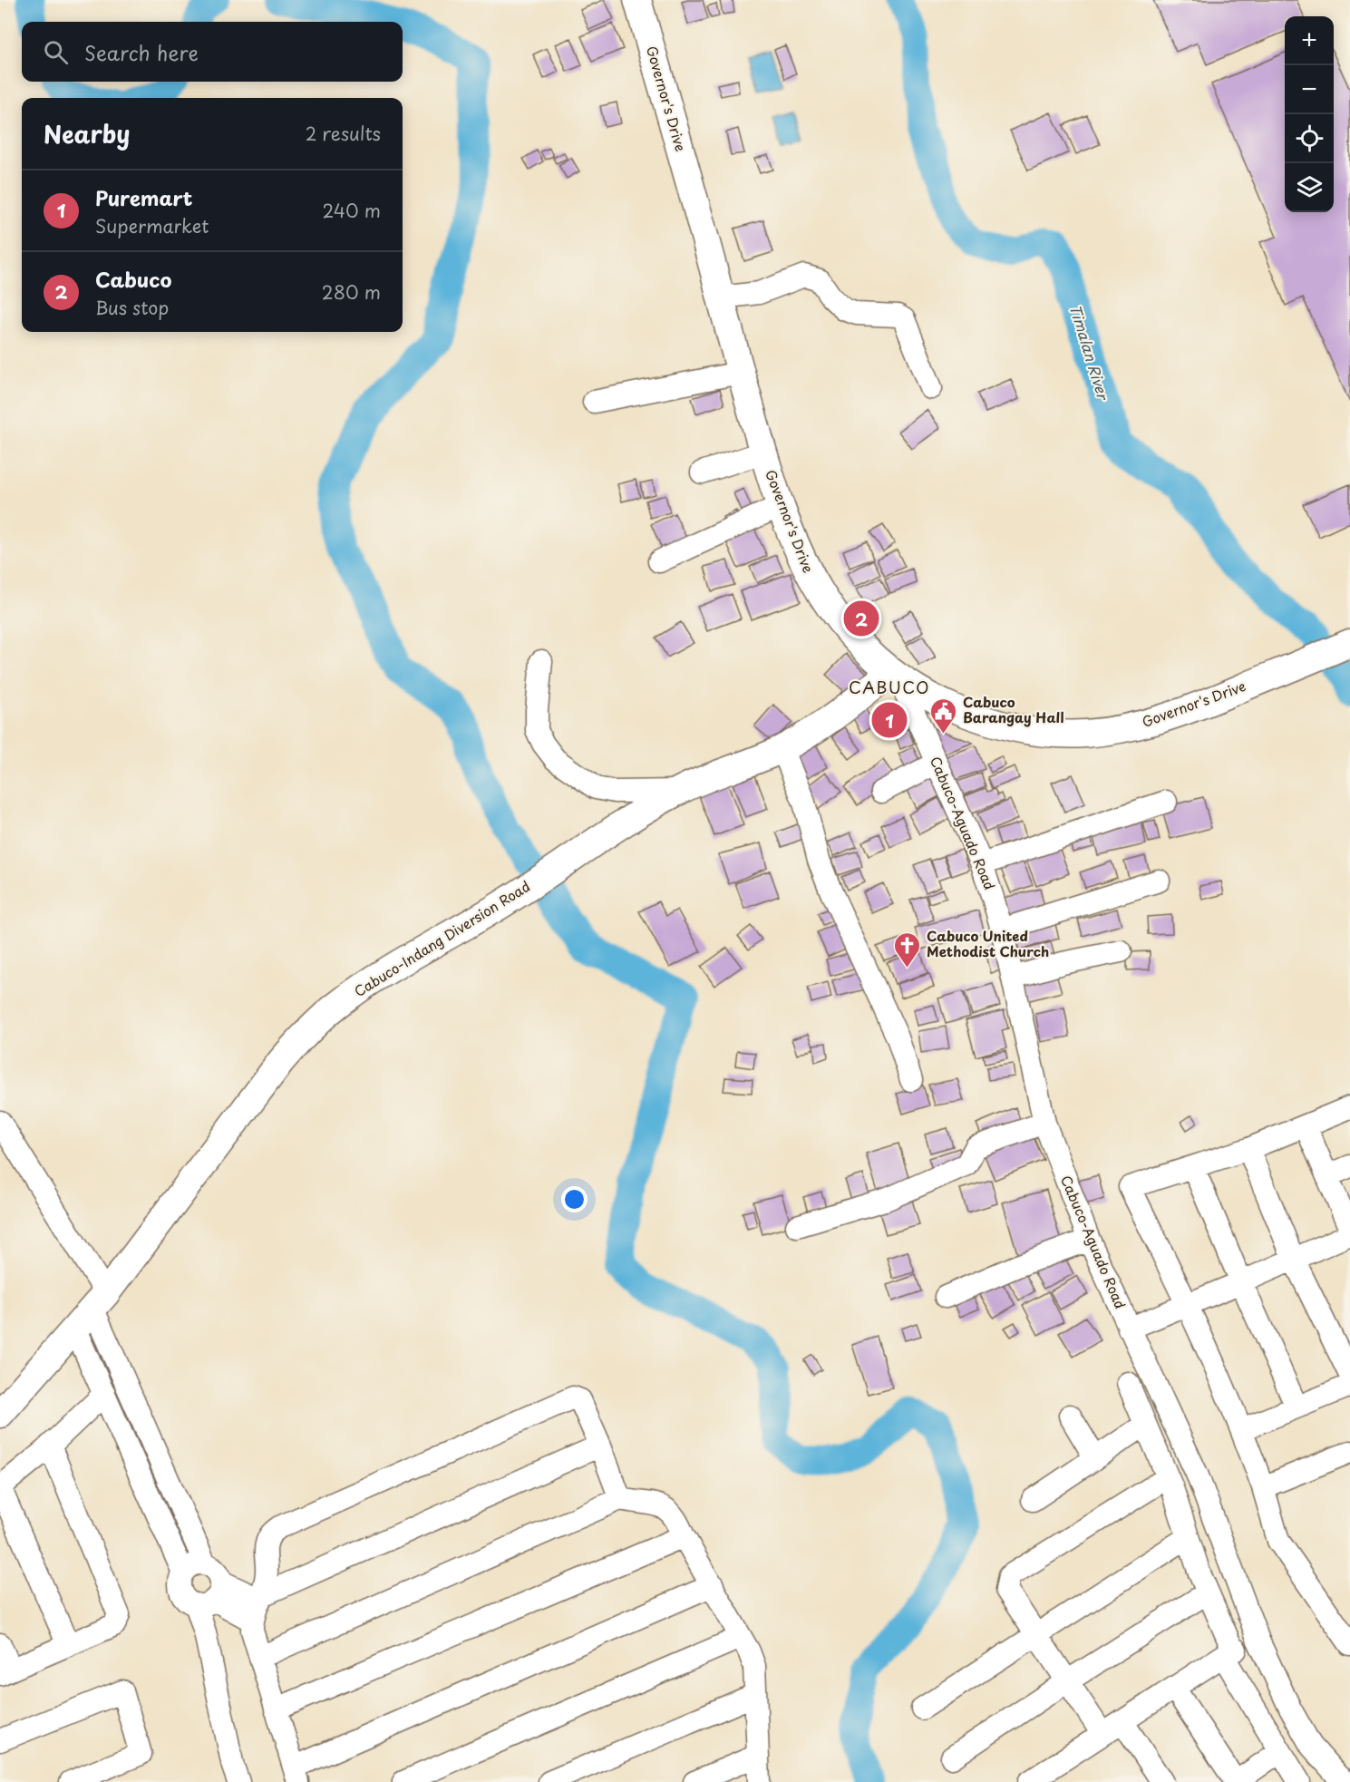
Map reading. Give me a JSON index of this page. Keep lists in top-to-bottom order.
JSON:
{
  "streets": {
    "main road": ["Governor's Drive", "Cabuco-Indang Diversion Road"],
    "street": ["Cabuco-Aguado Road"]
  },
  "crossings": [
    ["Governor's Drive", "Cabuco-Aguado Road"],
    ["Governor's Drive", "Cabuco-Indang Diversion Road"],
    ["Cabuco-Aguado Road", "Cabuco-Indang Diversion Road"]
  ],
  "districts": ["CABUCO"],
  "water": ["Timalan River"],
  "places": {
    "public building": ["Cabuco Barangay Hall"],
    "church": ["Cabuco United Methodist Church"]
  },
  "page": {
    "map_buttons": ["+", "−"],
    "search": "Search here",
    "heading": ["Nearby", "2 results"],
    "list": [
      {
        "mark": "1",
        "name": "Puremart",
        "note": "Supermarket",
        "value": "240 m"
      },
      {
        "mark": "2",
        "name": "Cabuco",
        "note": "Bus stop",
        "value": "280 m"
      }
    ],
    "pins": ["2", "1"]
  }
}
